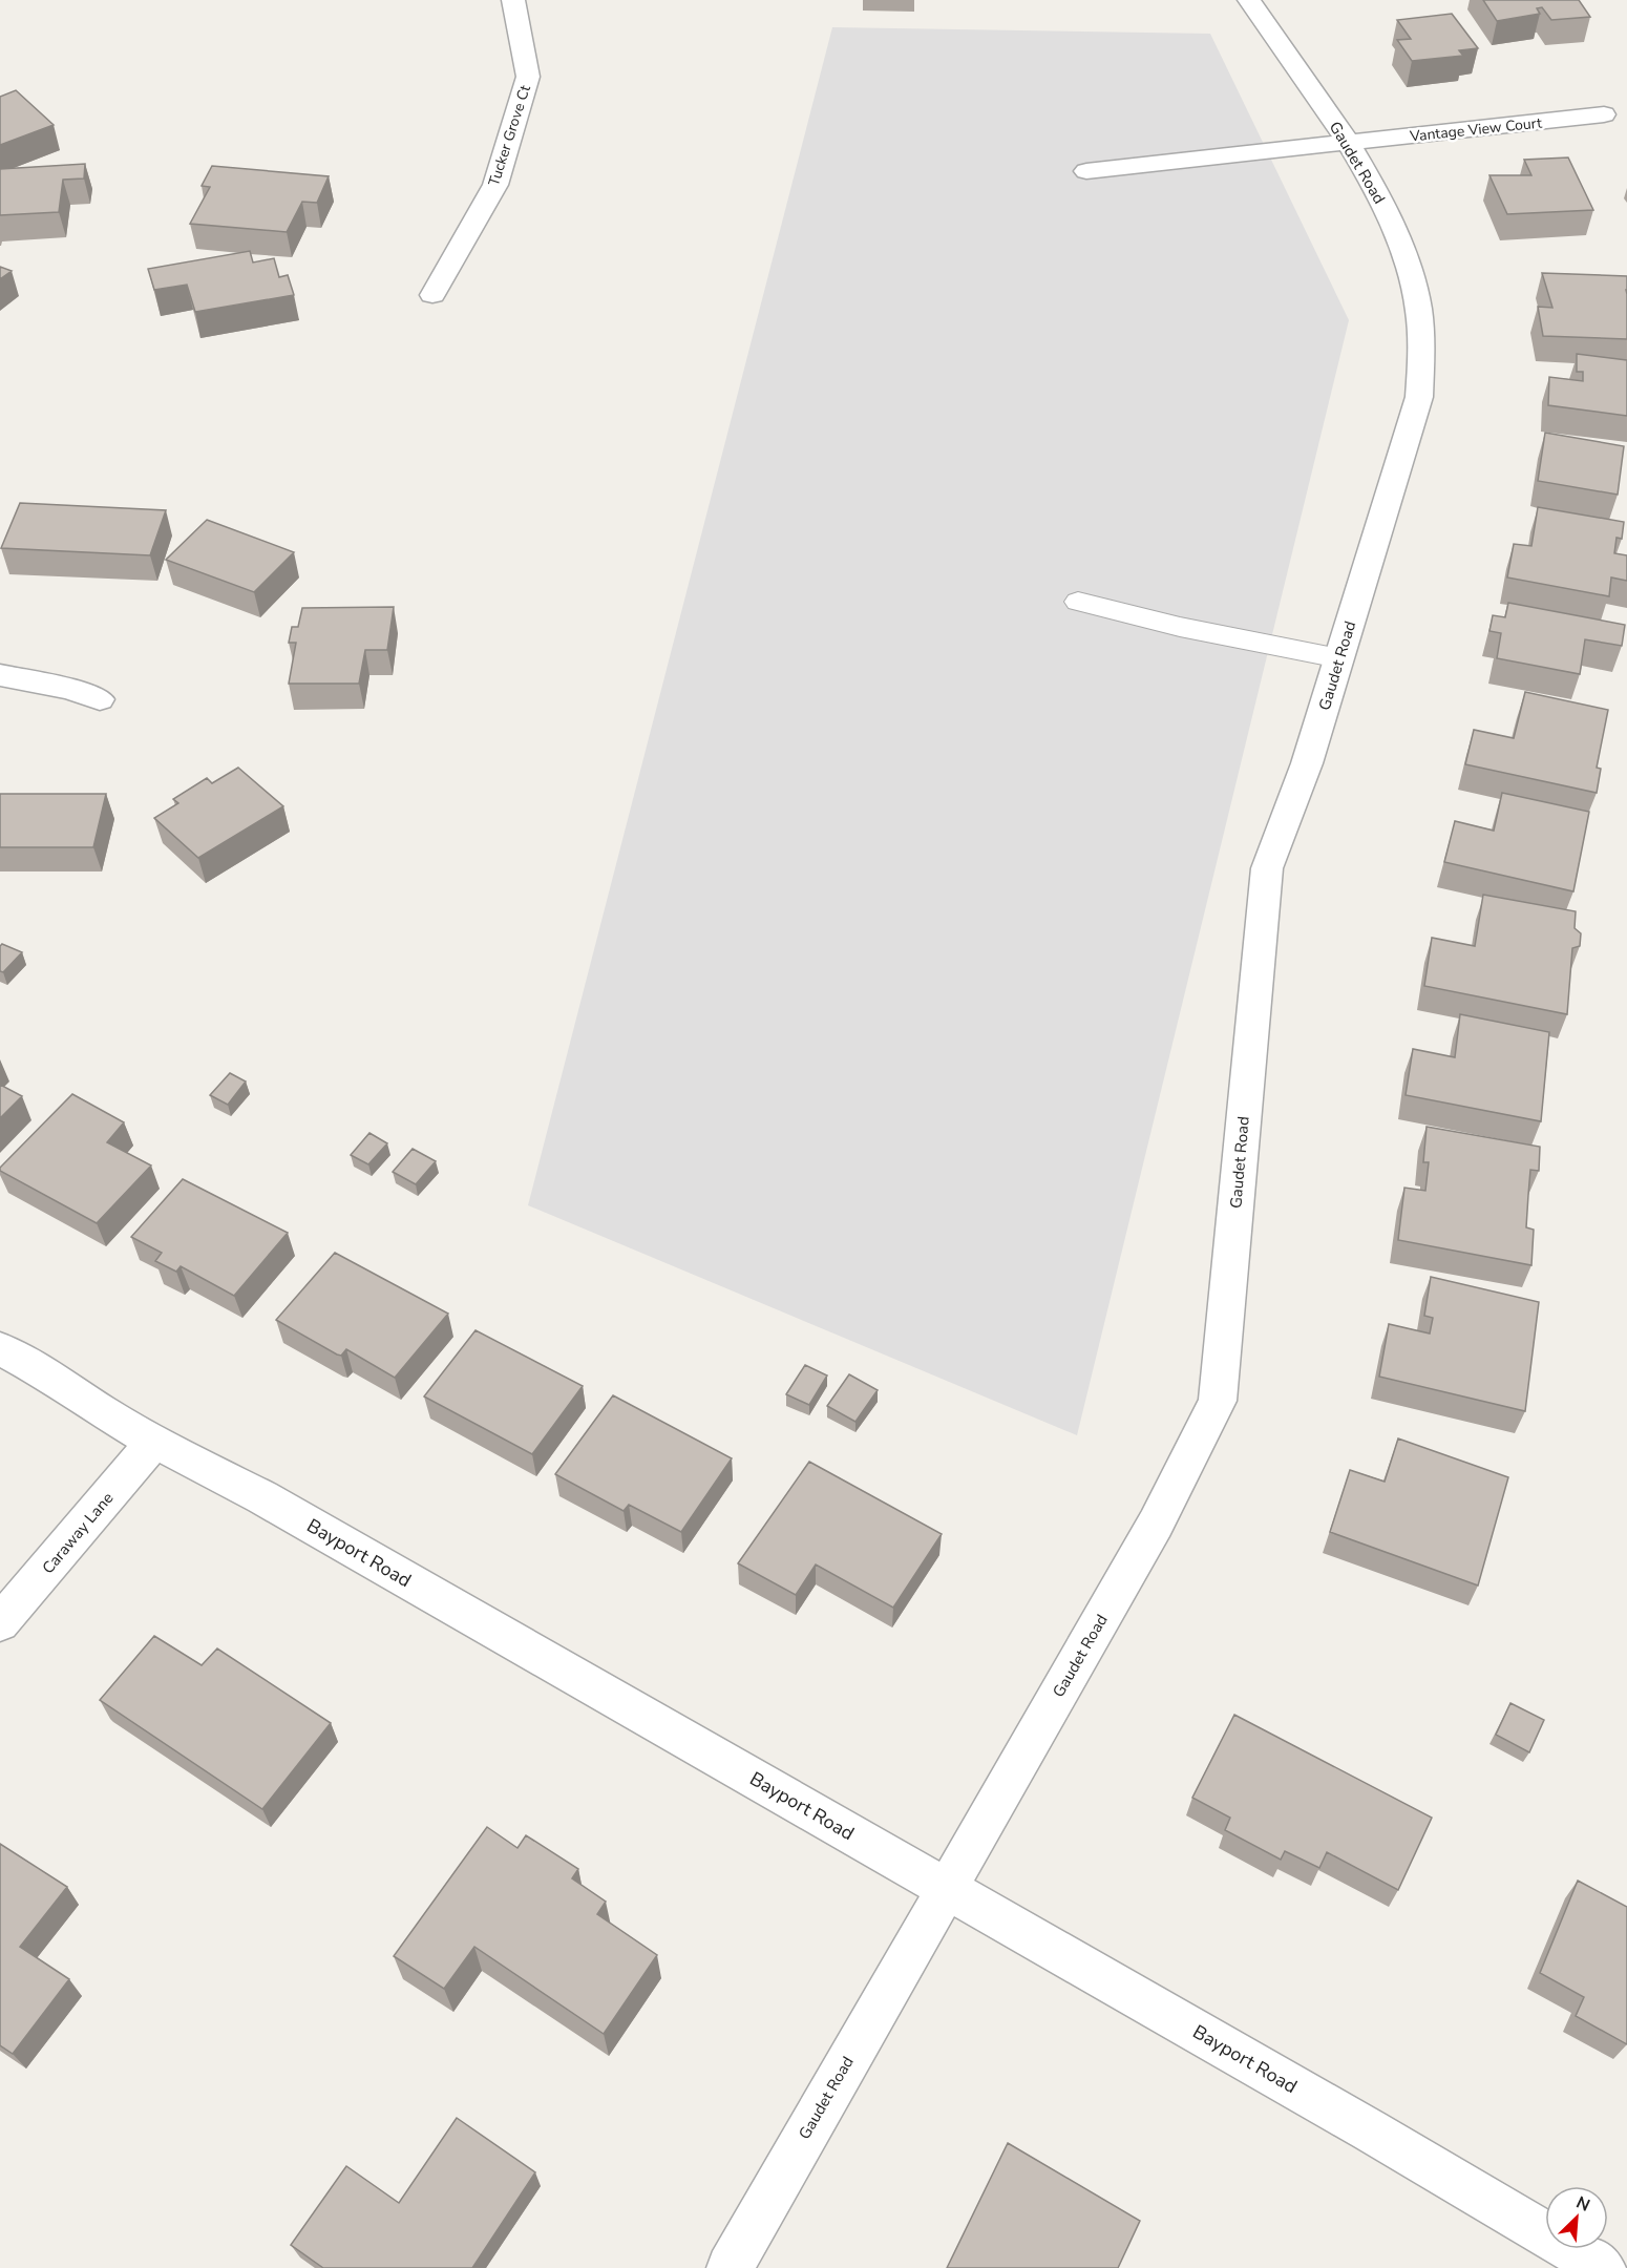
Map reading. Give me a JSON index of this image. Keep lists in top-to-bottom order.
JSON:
{
  "streets": {
    "street": [
      "Vantage View Court",
      "Tucker Grove Ct",
      "Gaudet Road",
      "Caraway Lane",
      "Bayport Road"
    ]
  },
  "crossings": [
    ["Vantage View Court", "Gaudet Road"],
    ["Gaudet Road", "Bayport Road"],
    ["Caraway Lane", "Bayport Road"]
  ],
  "north": "top right"
}
